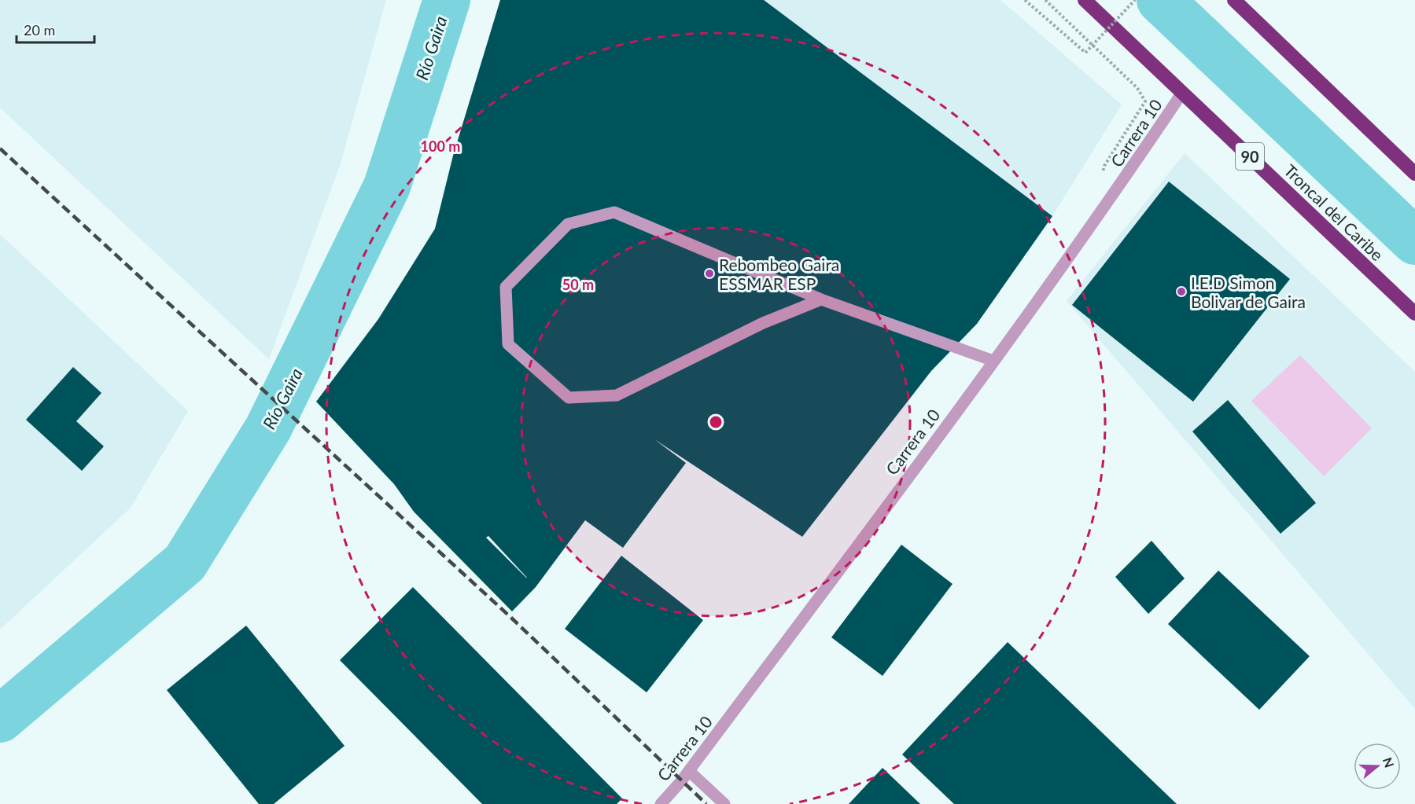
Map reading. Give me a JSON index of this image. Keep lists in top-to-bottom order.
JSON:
{
  "streets": {
    "highway": ["90", "Troncal del Caribe"],
    "street": ["Carrera 10"]
  },
  "crossings": [
    ["Carrera 10", "Troncal del Caribe"]
  ],
  "water": ["Río Gaira"],
  "places": ["Rebombeo Gaira ESSMAR ESP", "I.E.D Simon Bolivar de Gaira"],
  "scale_bar": "20 m",
  "north": "right",
  "rings": ["100 m", "50 m"]
}
